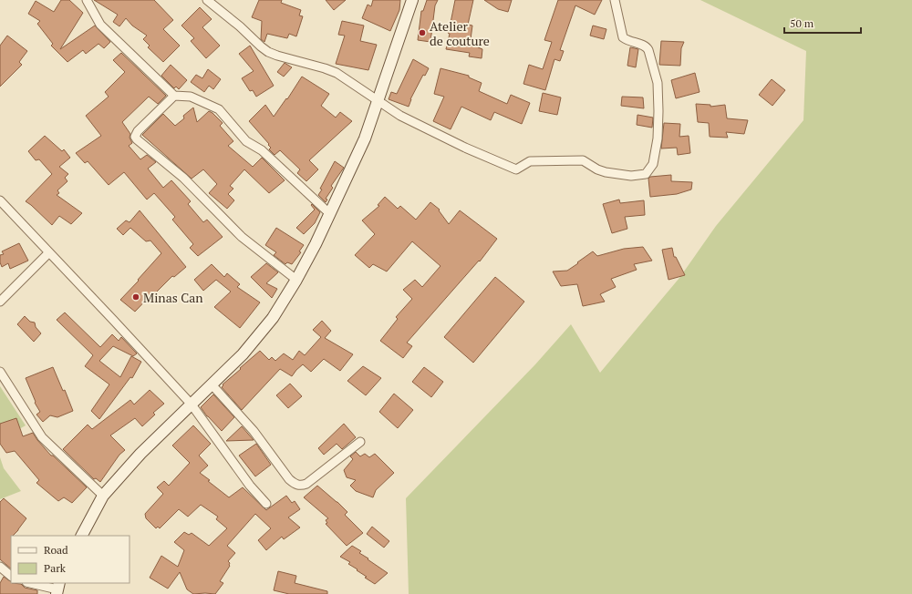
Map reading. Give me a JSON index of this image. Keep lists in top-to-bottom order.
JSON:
{
  "places": ["Atelier de couture", "Minas Can"],
  "legend": ["Road", "Park"],
  "scale_bar": "50 m"
}
